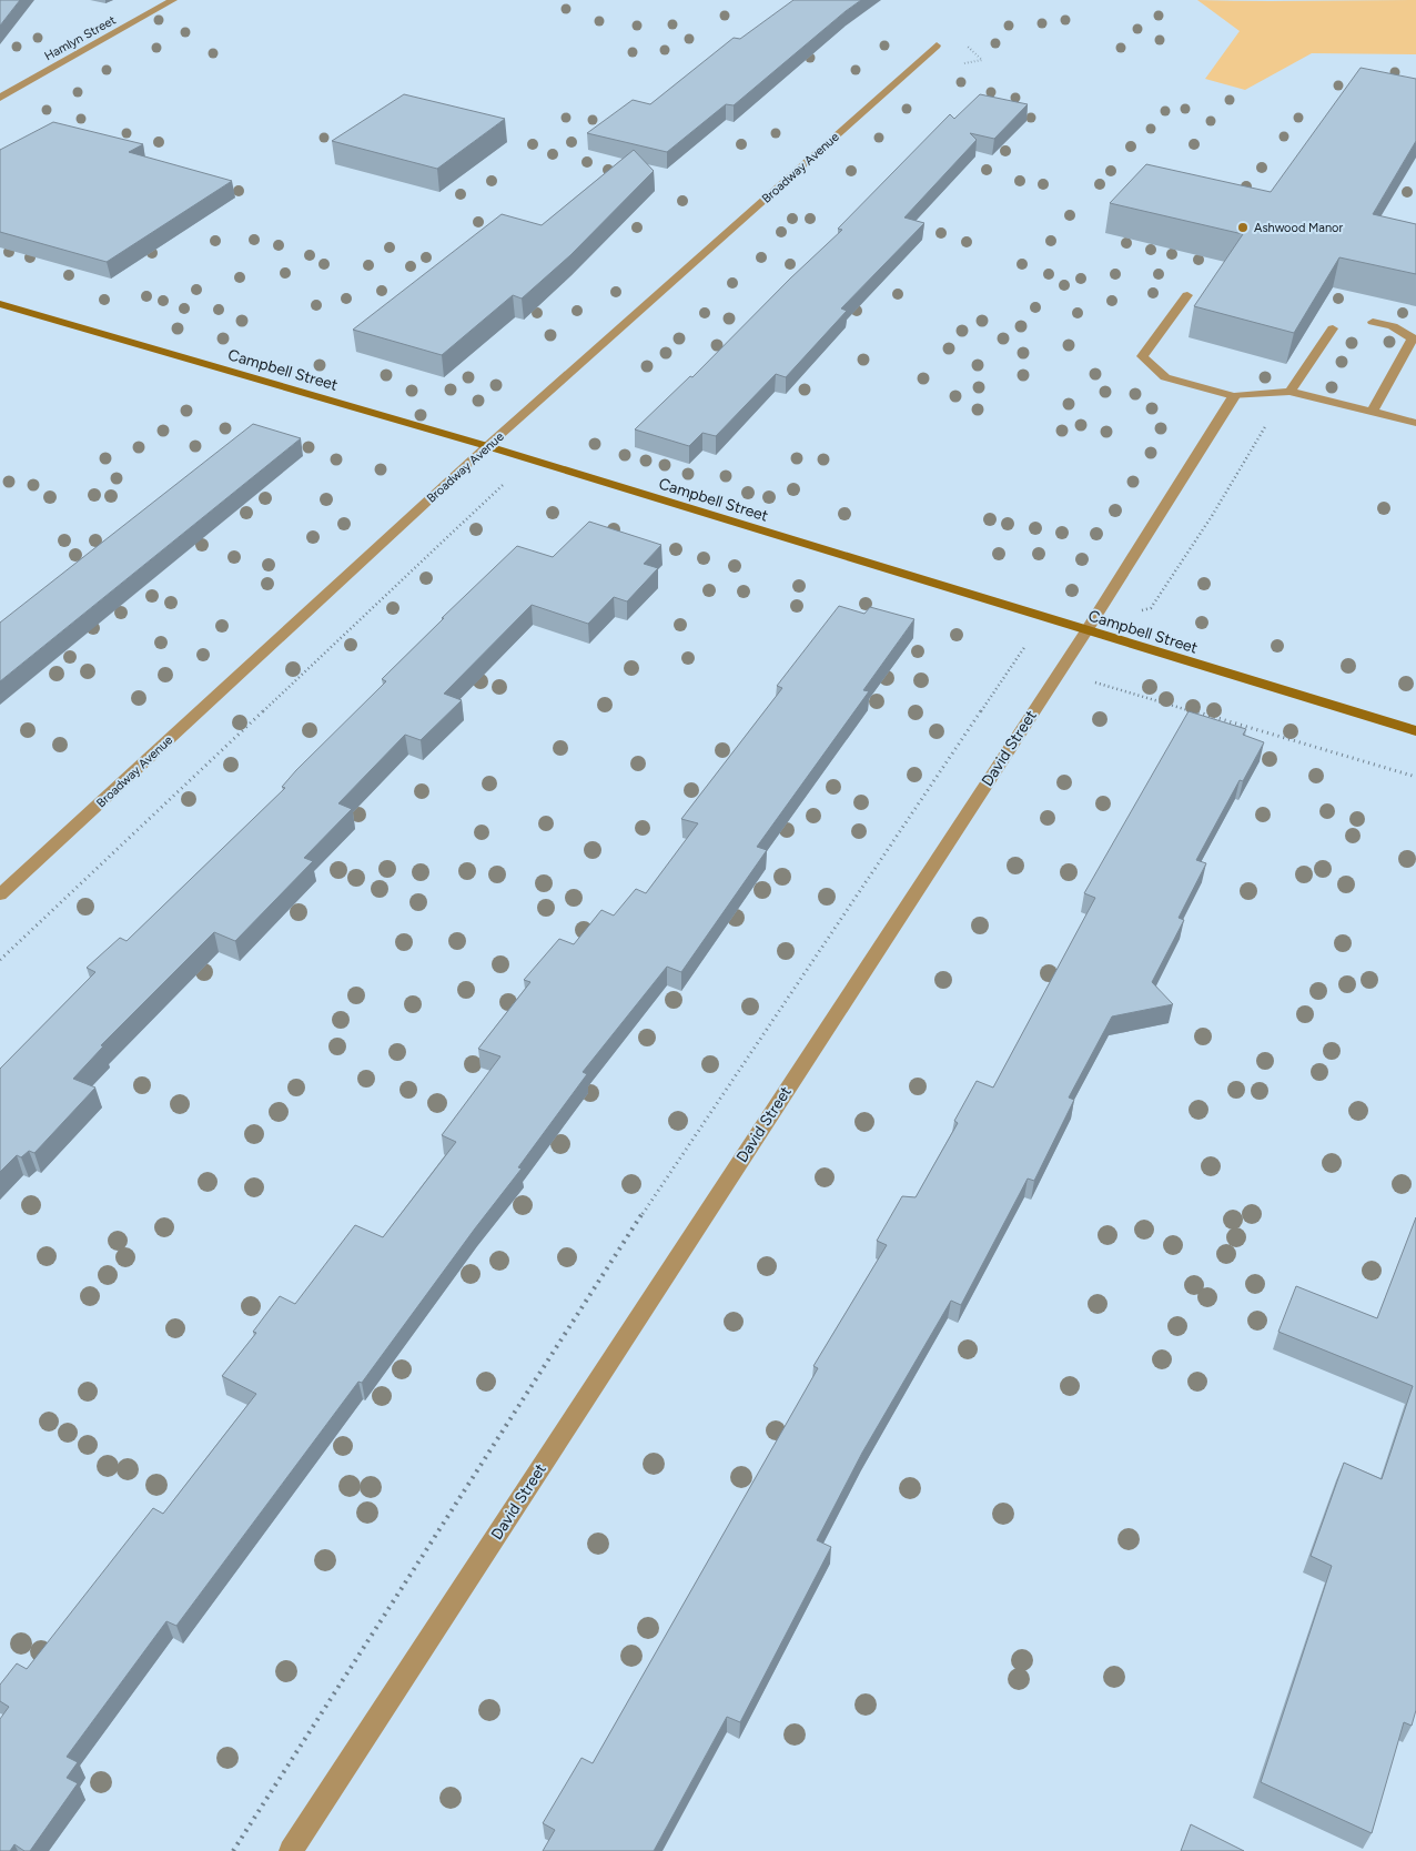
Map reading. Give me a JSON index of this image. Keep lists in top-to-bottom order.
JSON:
{
  "streets": {
    "street": [
      "Hamlyn Street",
      "Broadway Avenue",
      "Campbell Street",
      "David Street"
    ]
  },
  "crossings": [
    ["Broadway Avenue", "Campbell Street"],
    ["Campbell Street", "David Street"]
  ],
  "places": ["Ashwood Manor"]
}
